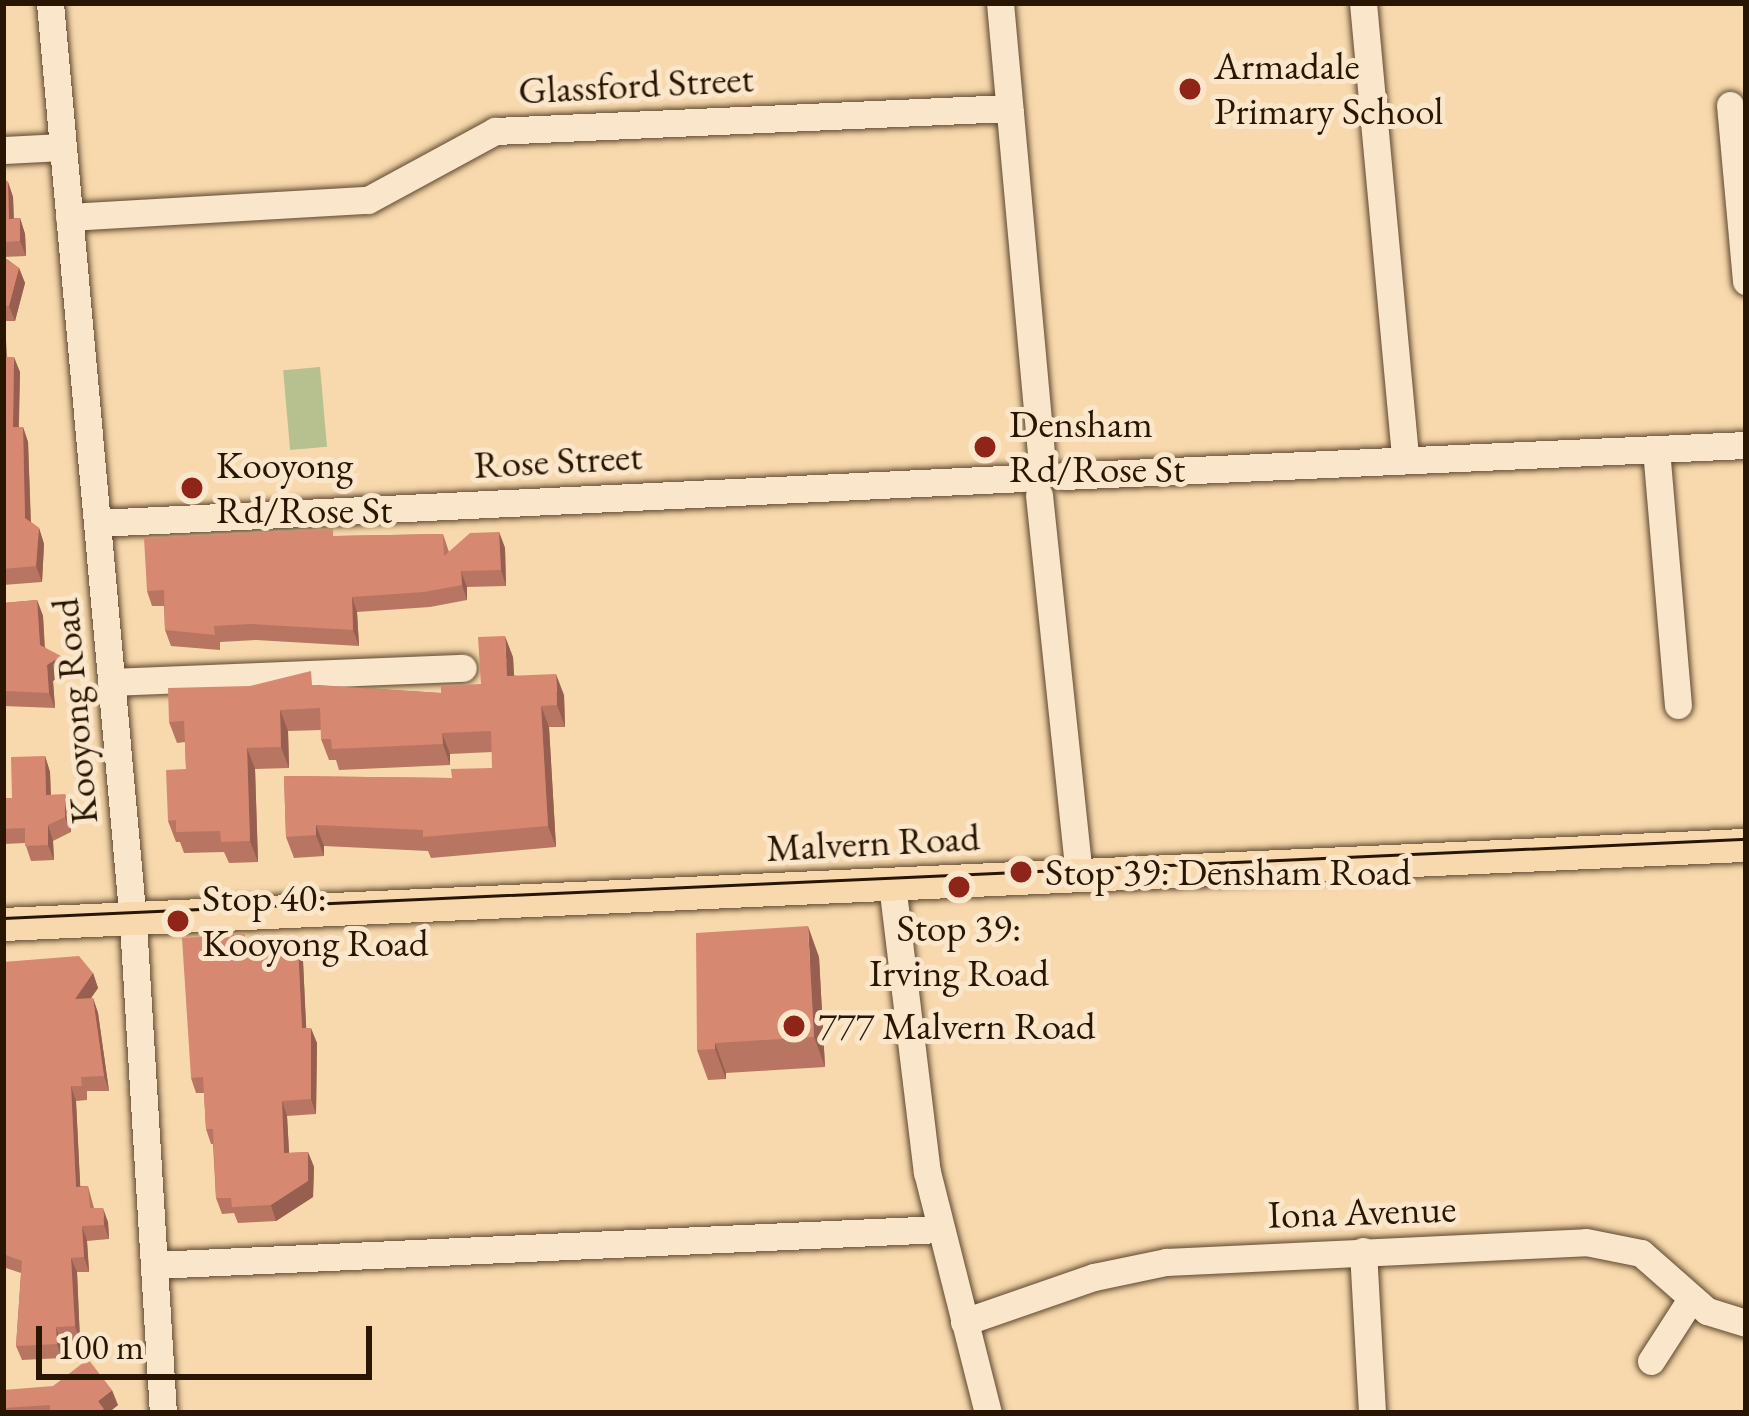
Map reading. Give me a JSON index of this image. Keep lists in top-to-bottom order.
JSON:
{
  "streets": {
    "main road": ["Malvern Road"],
    "street": [
      "Glassford Street",
      "Rose Street",
      "Kooyong Road",
      "Iona Avenue"
    ]
  },
  "crossings": [
    ["Glassford Street", "Kooyong Road"],
    ["Rose Street", "Kooyong Road"],
    ["Kooyong Road", "Malvern Road"]
  ],
  "places": [
    "Armadale Primary School",
    "Densham Rd/Rose St",
    "Kooyong Rd/Rose St",
    "Stop 39: Densham Road",
    "Stop 39: Irving Road",
    "Stop 40: Kooyong Road",
    "777 Malvern Road"
  ],
  "scale_bar": "100 m"
}
